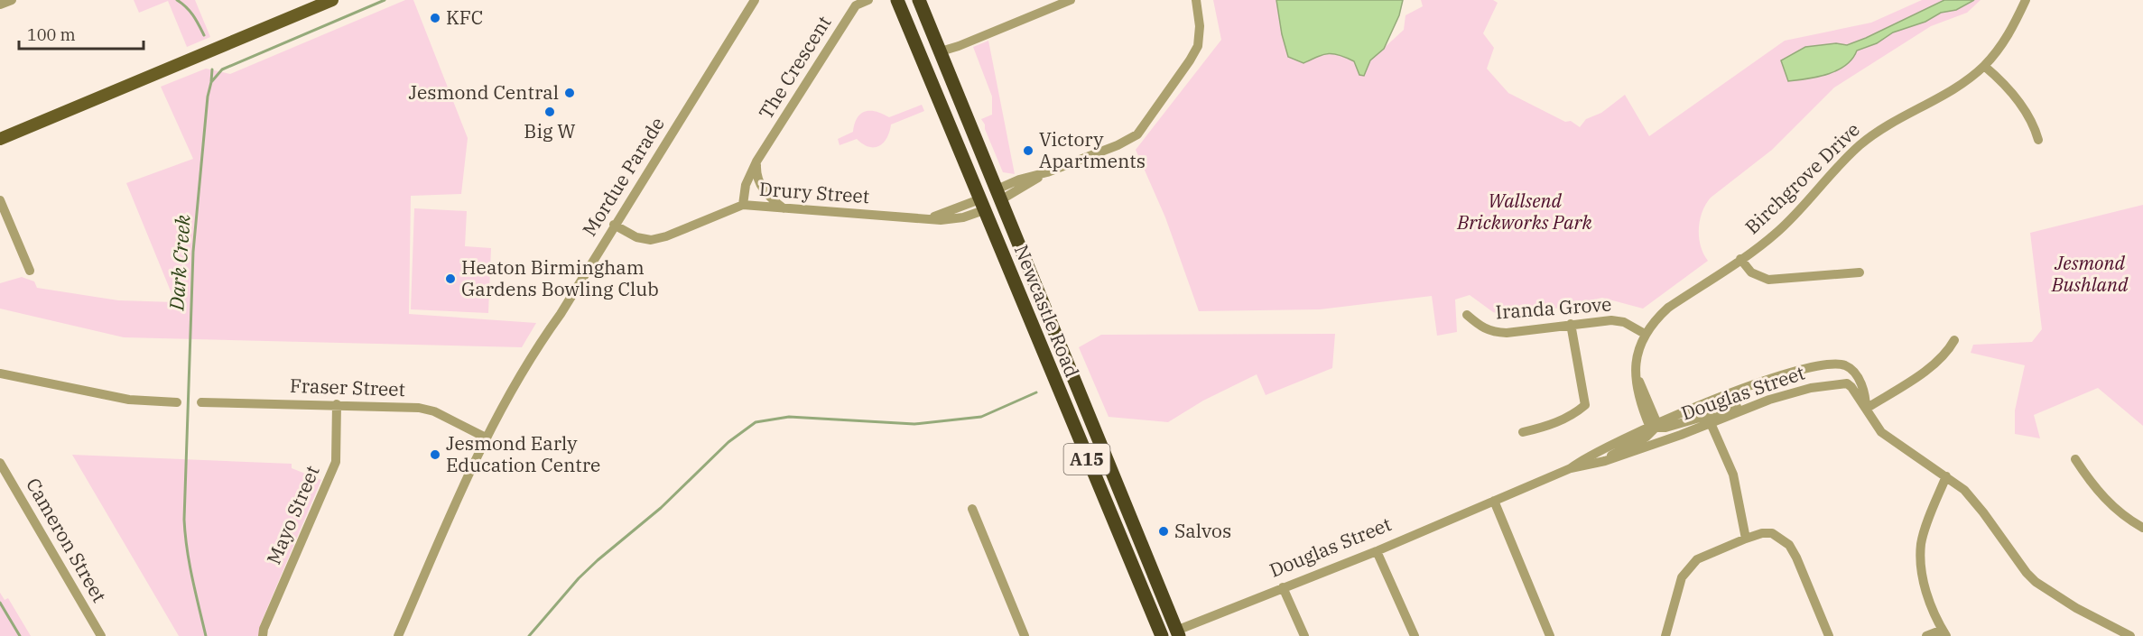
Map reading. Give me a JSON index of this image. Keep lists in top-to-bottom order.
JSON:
{
  "streets": {
    "highway": ["Newcastle Road", "A15"],
    "street": [
      "The Crescent",
      "Mordue Parade",
      "Birchgrove Drive",
      "Drury Street",
      "Iranda Grove",
      "Fraser Street",
      "Douglas Street",
      "Mayo Street",
      "Cameron Street"
    ]
  },
  "crossings": [
    ["The Crescent", "Drury Street"],
    ["Mordue Parade", "Drury Street"],
    ["Mordue Parade", "Fraser Street"],
    ["Birchgrove Drive", "Iranda Grove"],
    ["Birchgrove Drive", "Douglas Street"],
    ["Drury Street", "Newcastle Road"],
    ["Newcastle Road", "Douglas Street"],
    ["Fraser Street", "Mayo Street"]
  ],
  "water": ["Dark Creek"],
  "parks": ["Wallsend Brickworks Park", "Jesmond Bushland"],
  "places": [
    "KFC",
    "Jesmond Central",
    "Big W",
    "Victory Apartments",
    "Heaton Birmingham Gardens Bowling Club",
    "Jesmond Early Education Centre",
    "Salvos"
  ],
  "scale_bar": "100 m"
}
